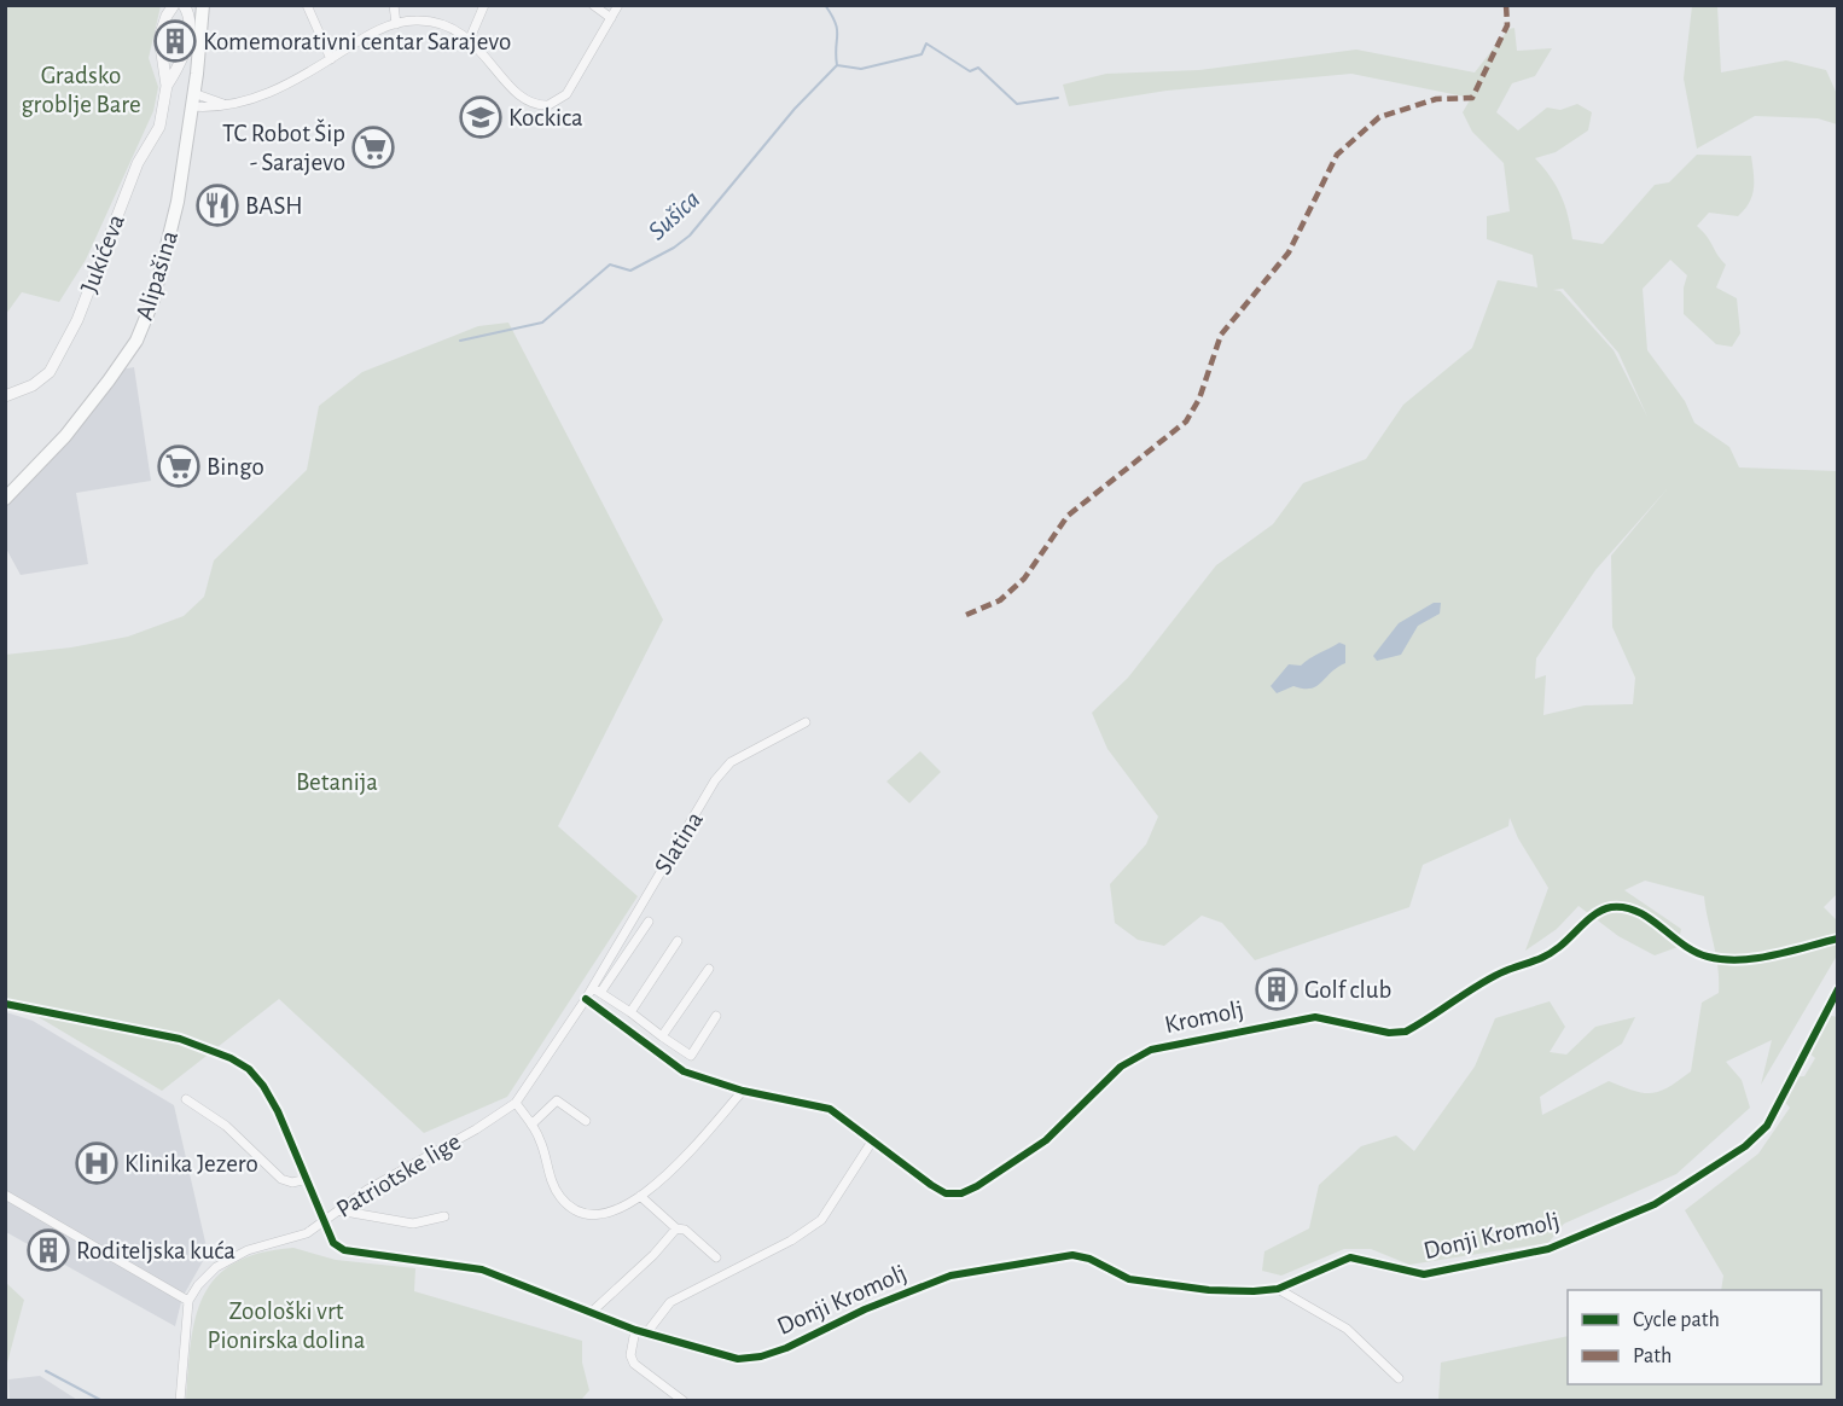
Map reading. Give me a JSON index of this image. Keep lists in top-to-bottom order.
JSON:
{
  "streets": {
    "main road": ["Alipašina"],
    "street": [
      "Jukićeva",
      "Slatina",
      "Kromolj",
      "Patriotske lige",
      "Donji Kromolj"
    ]
  },
  "crossings": [
    ["Slatina", "Kromolj"],
    ["Slatina", "Patriotske lige"],
    ["Kromolj", "Patriotske lige"],
    ["Patriotske lige", "Donji Kromolj"]
  ],
  "water": ["Sušica"],
  "parks": ["Gradsko groblje Bare", "Betanija", "Zoološki vrt Pionirska dolina"],
  "places": {
    "building": ["Komemorativni centar Sarajevo", "Golf club", "Roditeljska kuća"],
    "school or university": ["Kockica"],
    "supermarket": ["TC Robot Šip - Sarajevo", "Bingo"],
    "restaurant": ["BASH"],
    "hospital": ["Klinika Jezero"]
  },
  "legend": ["Cycle path", "Path"]
}
